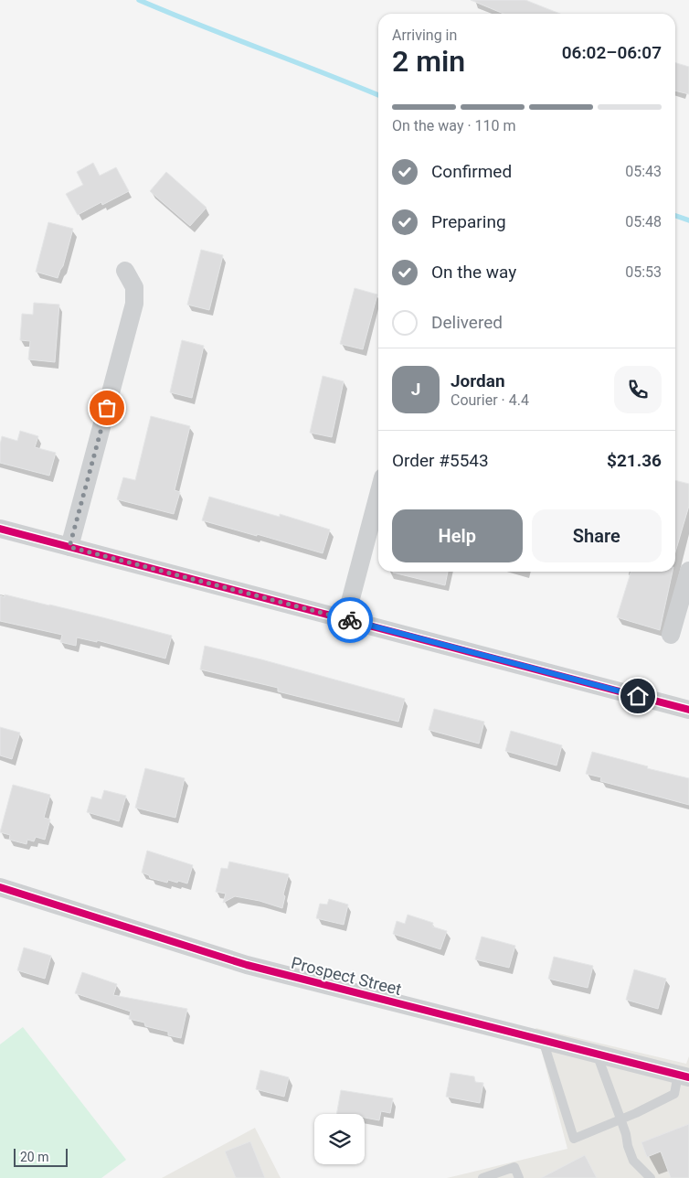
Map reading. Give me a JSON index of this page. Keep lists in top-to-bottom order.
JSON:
{
  "streets": {
    "street": ["Prospect Street"]
  },
  "scale_bar": "20 m",
  "page": {
    "heading": ["2 min", "Arriving in", "06:02–06:07"],
    "panel": [
      "Jordan",
      "Courier · 4.4",
      "Order #5543",
      "$21.36"
    ],
    "bar": "On the way · 110 m",
    "list": [
      ["Confirmed", "05:43"],
      ["Preparing", "05:48"],
      ["On the way", "05:53"],
      "Delivered"
    ],
    "round": "J",
    "buttons": ["Help", "Share"],
    "scale": "20 m"
  }
}
